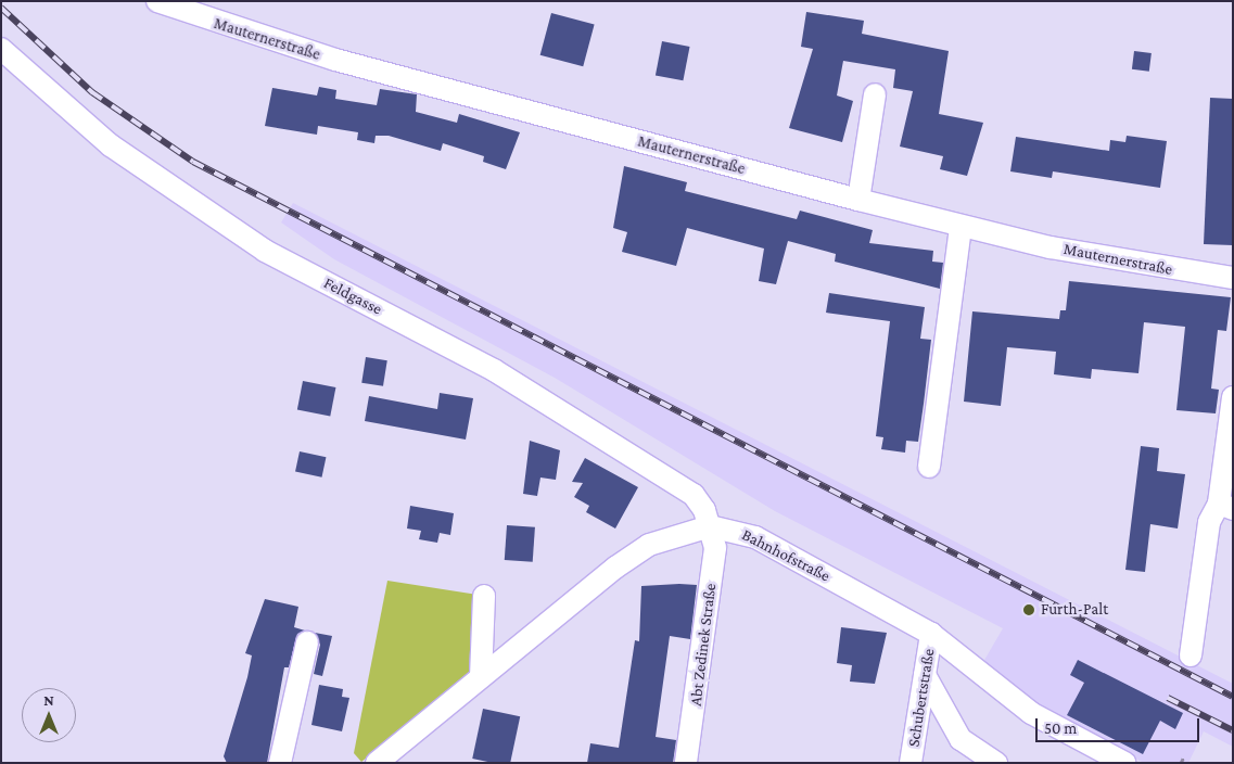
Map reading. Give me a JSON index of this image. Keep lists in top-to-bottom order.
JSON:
{
  "streets": {
    "street": [
      "Mauternerstraße",
      "Feldgasse",
      "Bahnhofstraße",
      "Abt Zedinek Straße",
      "Schubertstraße"
    ]
  },
  "crossings": [
    ["Feldgasse", "Bahnhofstraße"],
    ["Feldgasse", "Abt Zedinek Straße"],
    ["Bahnhofstraße", "Abt Zedinek Straße"],
    ["Bahnhofstraße", "Schubertstraße"]
  ],
  "places": ["Furth-Palt"],
  "scale_bar": "50 m",
  "north": "top"
}
